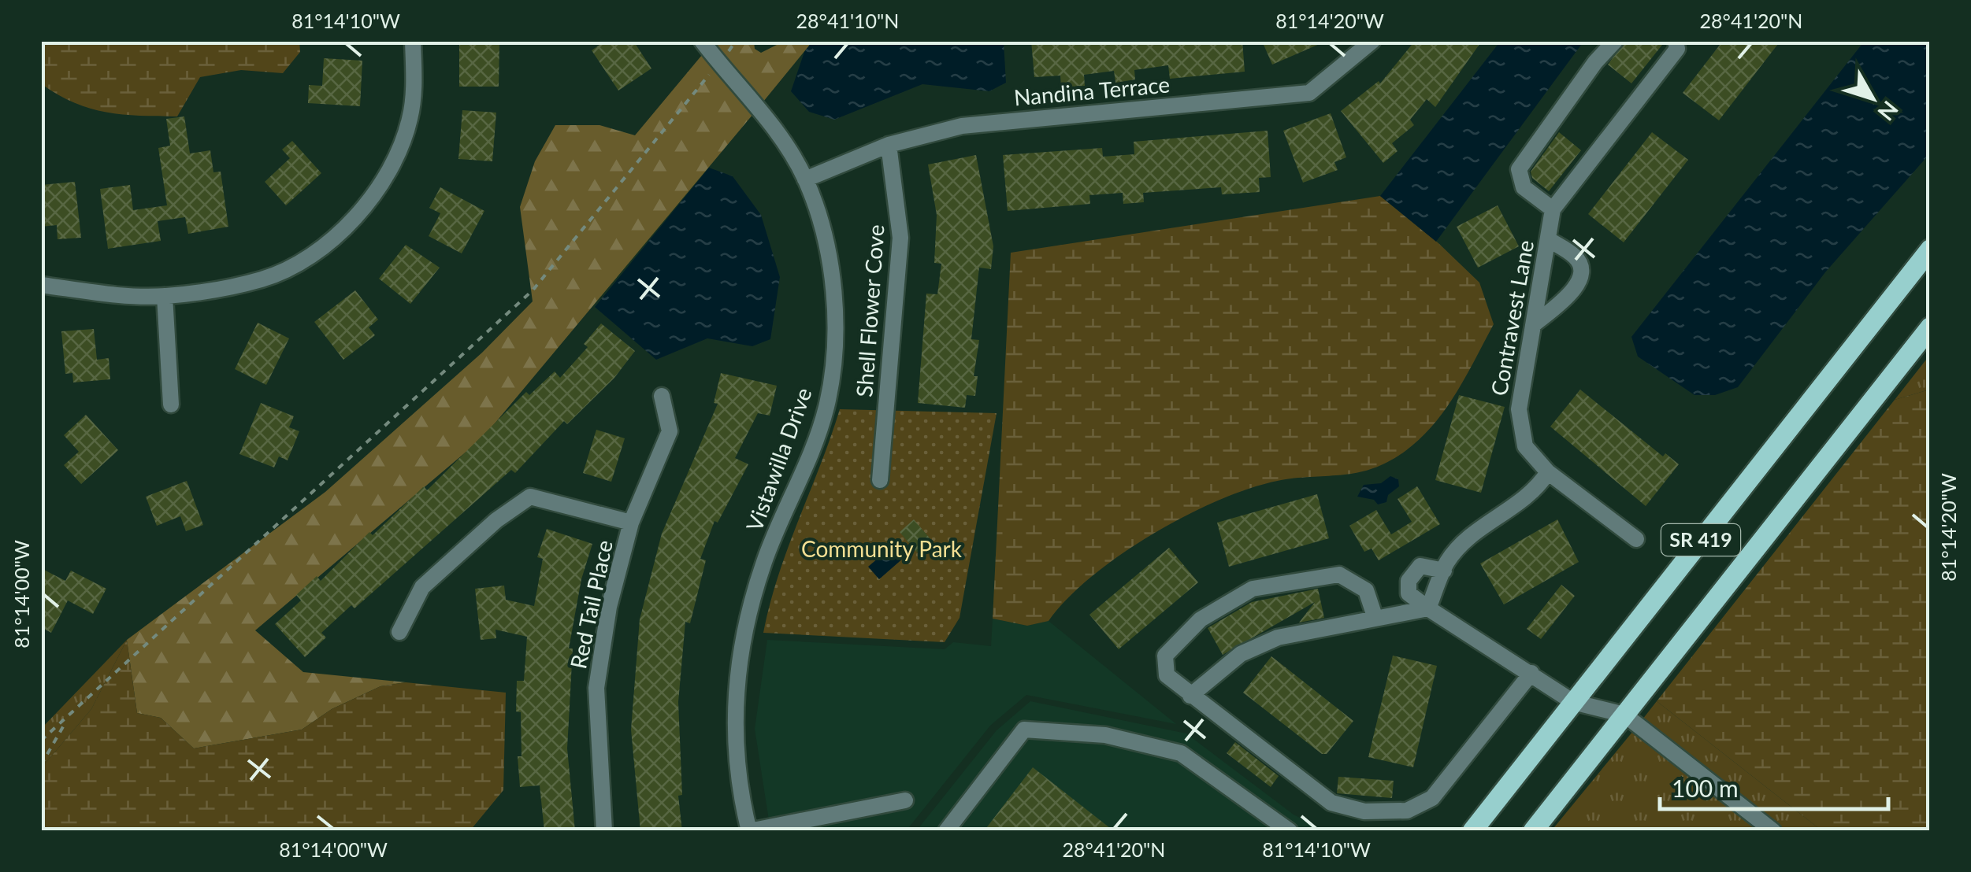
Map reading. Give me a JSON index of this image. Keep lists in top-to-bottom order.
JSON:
{
  "streets": {
    "main road": ["SR 419"],
    "street": [
      "Nandina Terrace",
      "Shell Flower Cove",
      "Contravest Lane",
      "Vistawilla Drive",
      "Red Tail Place"
    ]
  },
  "crossings": [
    ["Nandina Terrace", "Shell Flower Cove"],
    ["Nandina Terrace", "Vistawilla Drive"]
  ],
  "parks": ["Community Park"],
  "scale_bar": "100 m",
  "north": "bottom right",
  "coordinates": [
    "81°14'10\"W",
    "28°41'10\"N",
    "81°14'20\"W",
    "28°41'20\"N",
    "81°14'00\"W"
  ]
}
